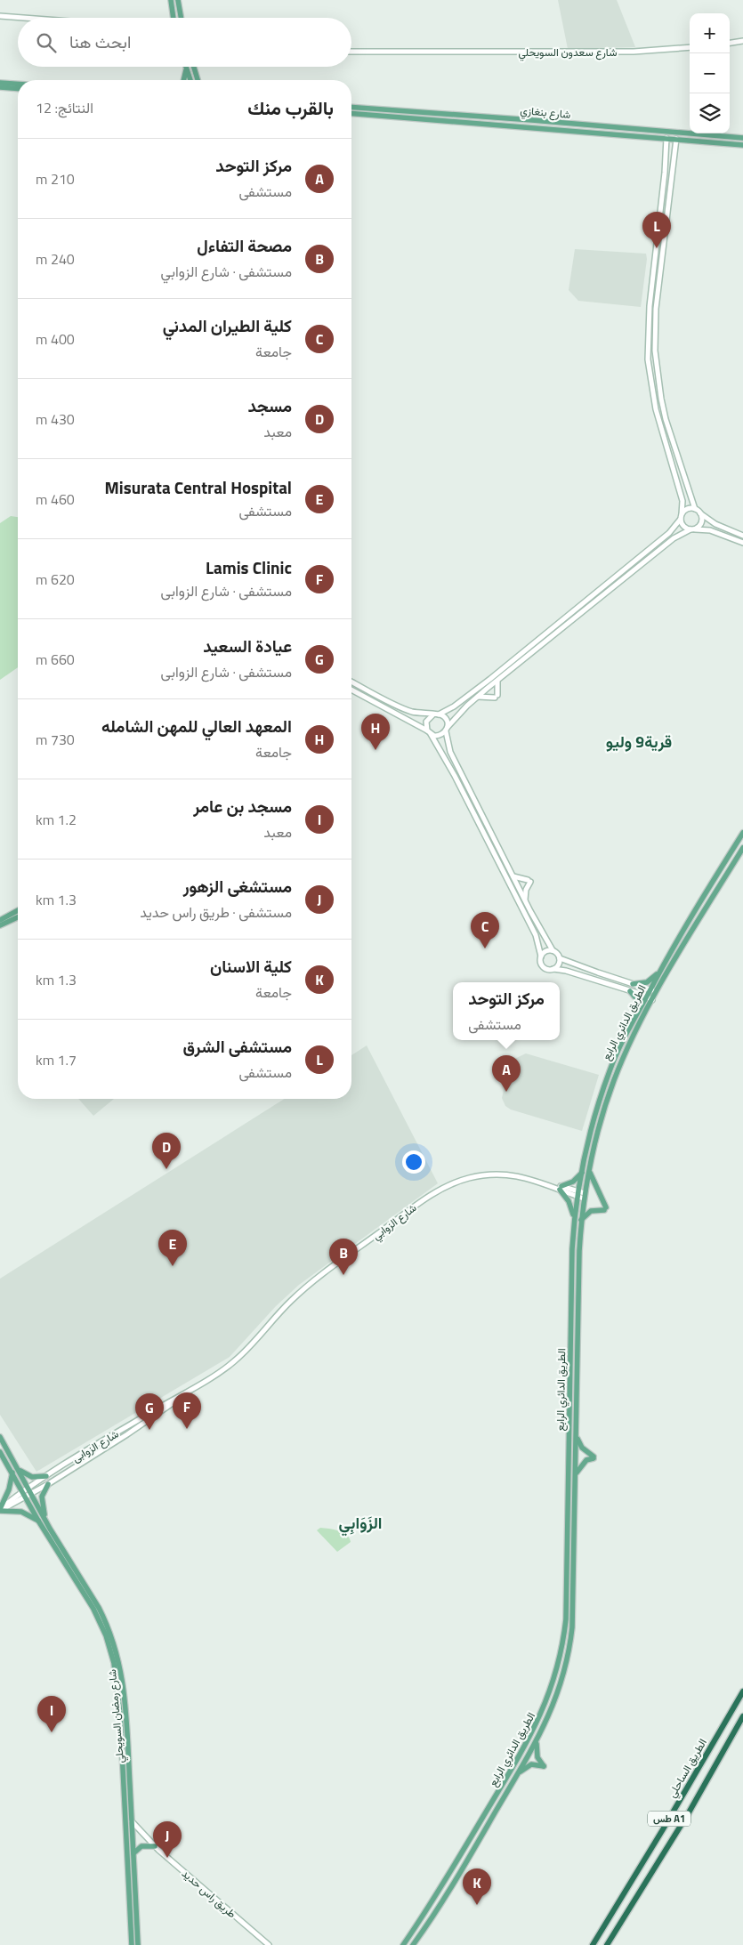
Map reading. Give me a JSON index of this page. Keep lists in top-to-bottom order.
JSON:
{
  "streets": {
    "highway": ["الطريق الساحلي", "طس A1"],
    "main road": ["شارع بنغازي", "الطريق الدائري الرابع", "شارع رمضان السويحلي"],
    "street": [
      "شارع سعدون السويحلي",
      "شارع الزوابي",
      "شارع الزوابى",
      "طريق راس حديد"
    ]
  },
  "crossings": [
    ["الطريق الدائري الرابع", "شارع الزوابي"],
    ["شارع الزوابي", "شارع الزوابى"],
    ["شارع الزوابى", "شارع رمضان السويحلي"],
    ["شارع رمضان السويحلي", "طريق راس حديد"]
  ],
  "districts": ["قرية9 وليو", "الزَوَابِي"],
  "page": {
    "map_buttons": ["+", "−"],
    "search": "ابحث هنا",
    "heading": ["بالقرب منك", "النتائج: 12"],
    "list": [
      {
        "mark": "A",
        "name": "مركز التوحد",
        "note": "مستشفى",
        "value": "210 m"
      },
      {
        "mark": "B",
        "name": "مصحة التفاءل",
        "note": "مستشفى · شارع الزوابي",
        "value": "240 m"
      },
      {
        "mark": "C",
        "name": "كلية الطيران المدني",
        "note": "جامعة",
        "value": "400 m"
      },
      {
        "mark": "D",
        "name": "مسجد",
        "note": "معبد",
        "value": "430 m"
      },
      {
        "mark": "E",
        "name": "Misurata Central Hospital",
        "note": "مستشفى",
        "value": "460 m"
      },
      {
        "mark": "F",
        "name": "Lamis Clinic",
        "note": "مستشفى · شارع الزوابى",
        "value": "620 m"
      },
      {
        "mark": "G",
        "name": "عيادة السعيد",
        "note": "مستشفى · شارع الزوابى",
        "value": "660 m"
      },
      {
        "mark": "H",
        "name": "المعهد العالي للمهن الشامله",
        "note": "جامعة",
        "value": "730 m"
      },
      {
        "mark": "I",
        "name": "مسجد بن عامر",
        "note": "معبد",
        "value": "1.2 km"
      },
      {
        "mark": "J",
        "name": "مستشغى الزهور",
        "note": "مستشفى · طريق راس حديد",
        "value": "1.3 km"
      },
      {
        "mark": "K",
        "name": "كلية الاسنان",
        "note": "جامعة",
        "value": "1.3 km"
      },
      {
        "mark": "L",
        "name": "مستشفى الشرق",
        "note": "مستشفى",
        "value": "1.7 km"
      }
    ],
    "pins": [
      "L",
      "H",
      "C",
      "A",
      "D",
      "E",
      "B",
      "F",
      "G",
      "I",
      "J",
      "K"
    ],
    "popup": ["مركز التوحد", "مستشفى"]
  }
}
